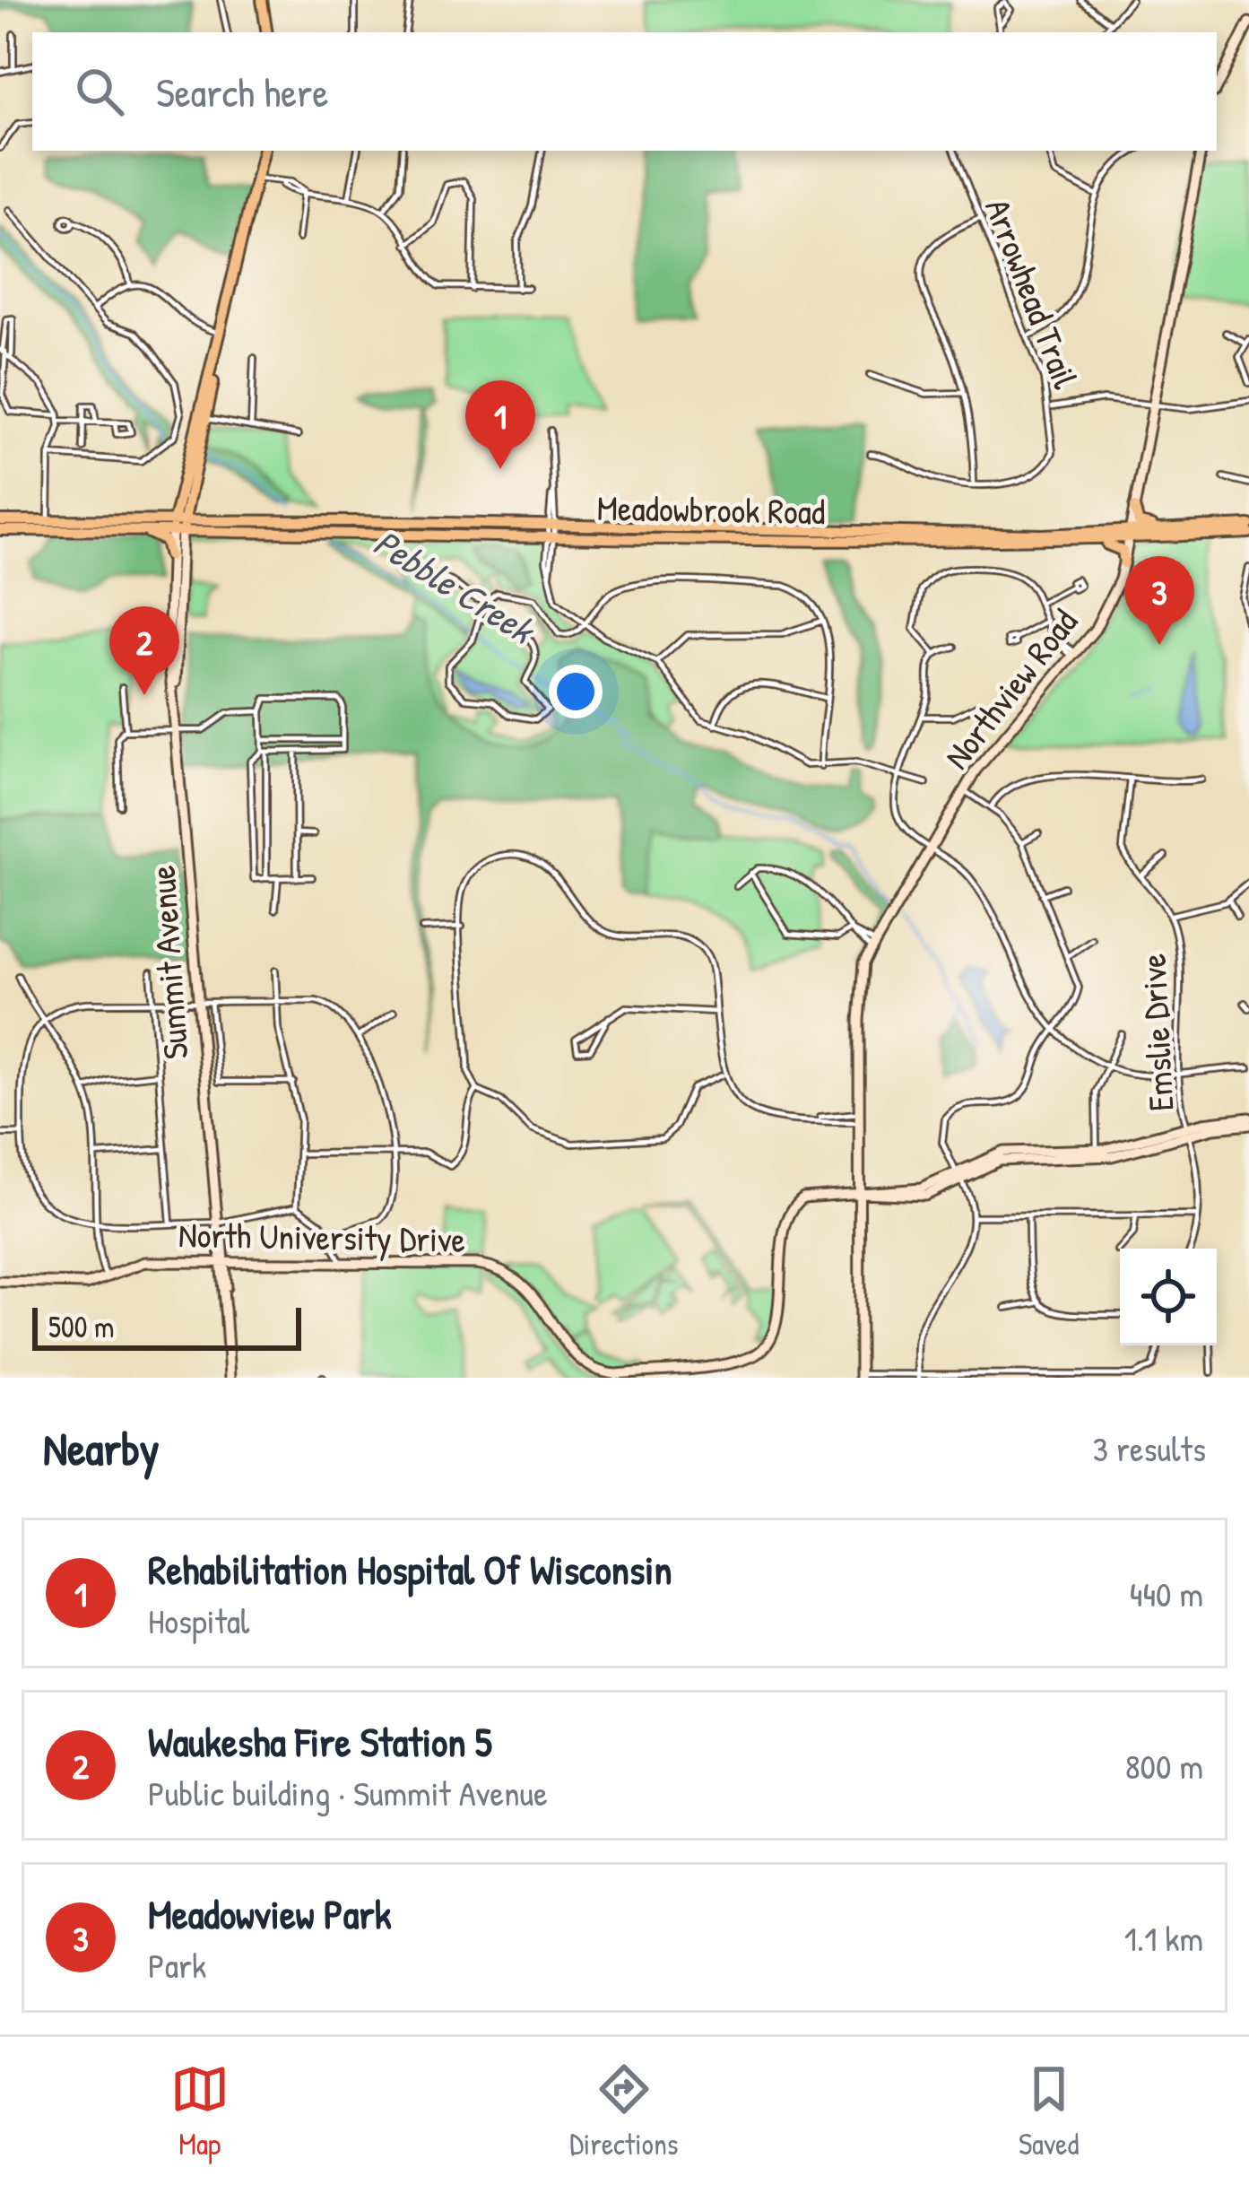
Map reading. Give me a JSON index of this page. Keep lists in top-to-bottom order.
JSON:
{
  "streets": {
    "main road": ["Meadowbrook Road", "Summit Avenue"],
    "street": [
      "Arrowhead Trail",
      "Northview Road",
      "Emslie Drive",
      "North University Drive"
    ]
  },
  "crossings": [
    ["Meadowbrook Road", "Northview Road"],
    ["Meadowbrook Road", "Summit Avenue"],
    ["Northview Road", "North University Drive"],
    ["Summit Avenue", "North University Drive"],
    ["Emslie Drive", "North University Drive"]
  ],
  "water": ["Pebble Creek"],
  "scale_bar": "500 m",
  "page": {
    "search": "Search here",
    "pins": ["1", "3", "2"],
    "scale": "500 m",
    "heading": ["Nearby", "3 results"],
    "list": [
      {
        "mark": "1",
        "name": "Rehabilitation Hospital Of Wisconsin",
        "note": "Hospital",
        "value": "440 m"
      },
      {
        "mark": "2",
        "name": "Waukesha Fire Station 5",
        "note": "Public building · Summit Avenue",
        "value": "800 m"
      },
      {
        "mark": "3",
        "name": "Meadowview Park",
        "note": "Park",
        "value": "1.1 km"
      }
    ],
    "nav": ["Map", "Directions", "Saved"]
  }
}
